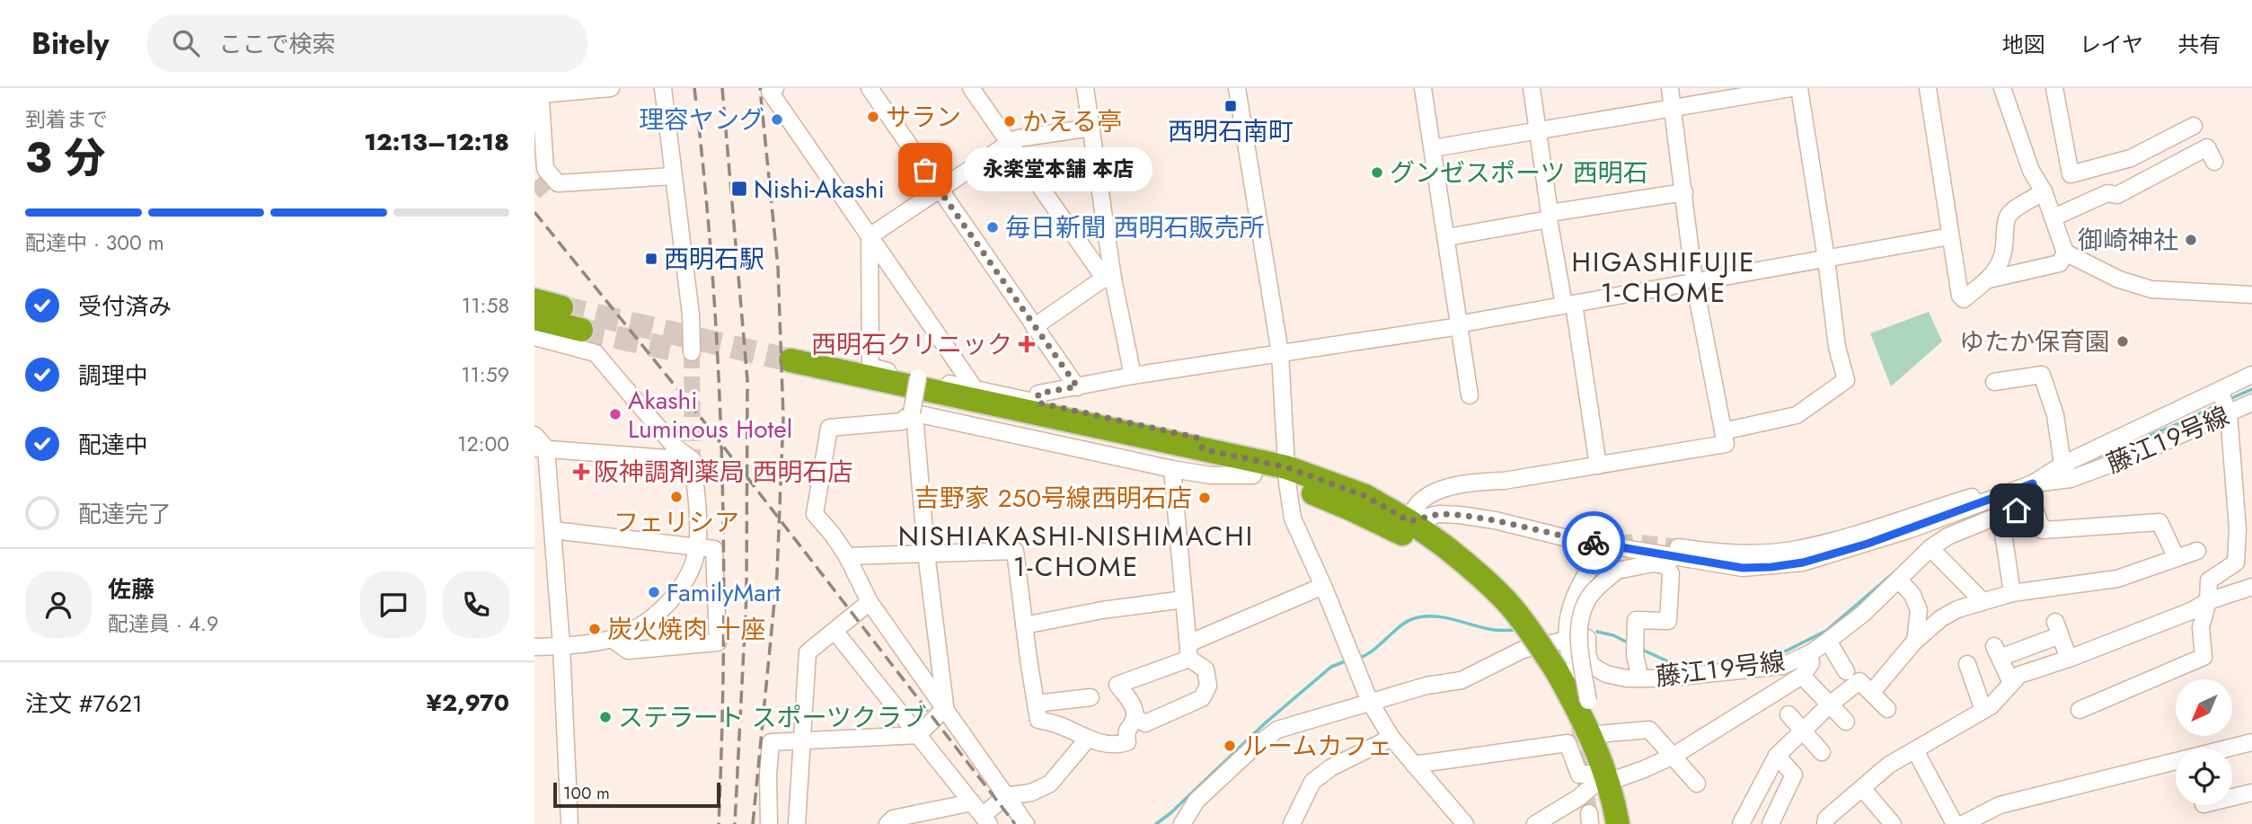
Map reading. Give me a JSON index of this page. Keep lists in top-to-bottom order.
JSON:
{
  "streets": {
    "street": ["藤江１９号線"]
  },
  "districts": ["HIGASHIFUJIE 1-CHOME", "NISHIAKASHI-NISHIMACHI 1-CHOME"],
  "places": {
    "transit": ["西明石南町", "Nishi-Akashi", "西明石駅"],
    "other": [
      "サラン",
      "理容ヤング",
      "かえる亭",
      "永楽堂本舗 本店",
      "グンゼスポーツ 西明石",
      "毎日新聞 西明石販売所",
      "御崎神社",
      "ゆたか保育園",
      "Akashi Luminous Hotel",
      "フェリシア",
      "吉野家 250号線西明石店",
      "FamilyMart",
      "炭火焼肉 十座",
      "ステラート スポーツクラブ",
      "ルームカフェ"
    ],
    "health": ["西明石クリニック", "阪神調剤薬局 西明石店"]
  },
  "scale_bar": "100 m",
  "north": "bottom left",
  "page": {
    "header": "Bitely",
    "search": "ここで検索",
    "nav": ["地図", "レイヤ", "共有"],
    "heading": ["3 分", "到着まで", "12:13–12:18"],
    "panel": [
      "佐藤",
      "配達員 · 4.9",
      "注文 #7621",
      "¥2,970"
    ],
    "bubble": "永楽堂本舗 本店",
    "bar": "配達中 · 300 m",
    "list": [
      ["受付済み", "11:58"],
      ["調理中", "11:59"],
      ["配達中", "12:00"],
      "配達完了"
    ],
    "scale": "100 m"
  }
}
